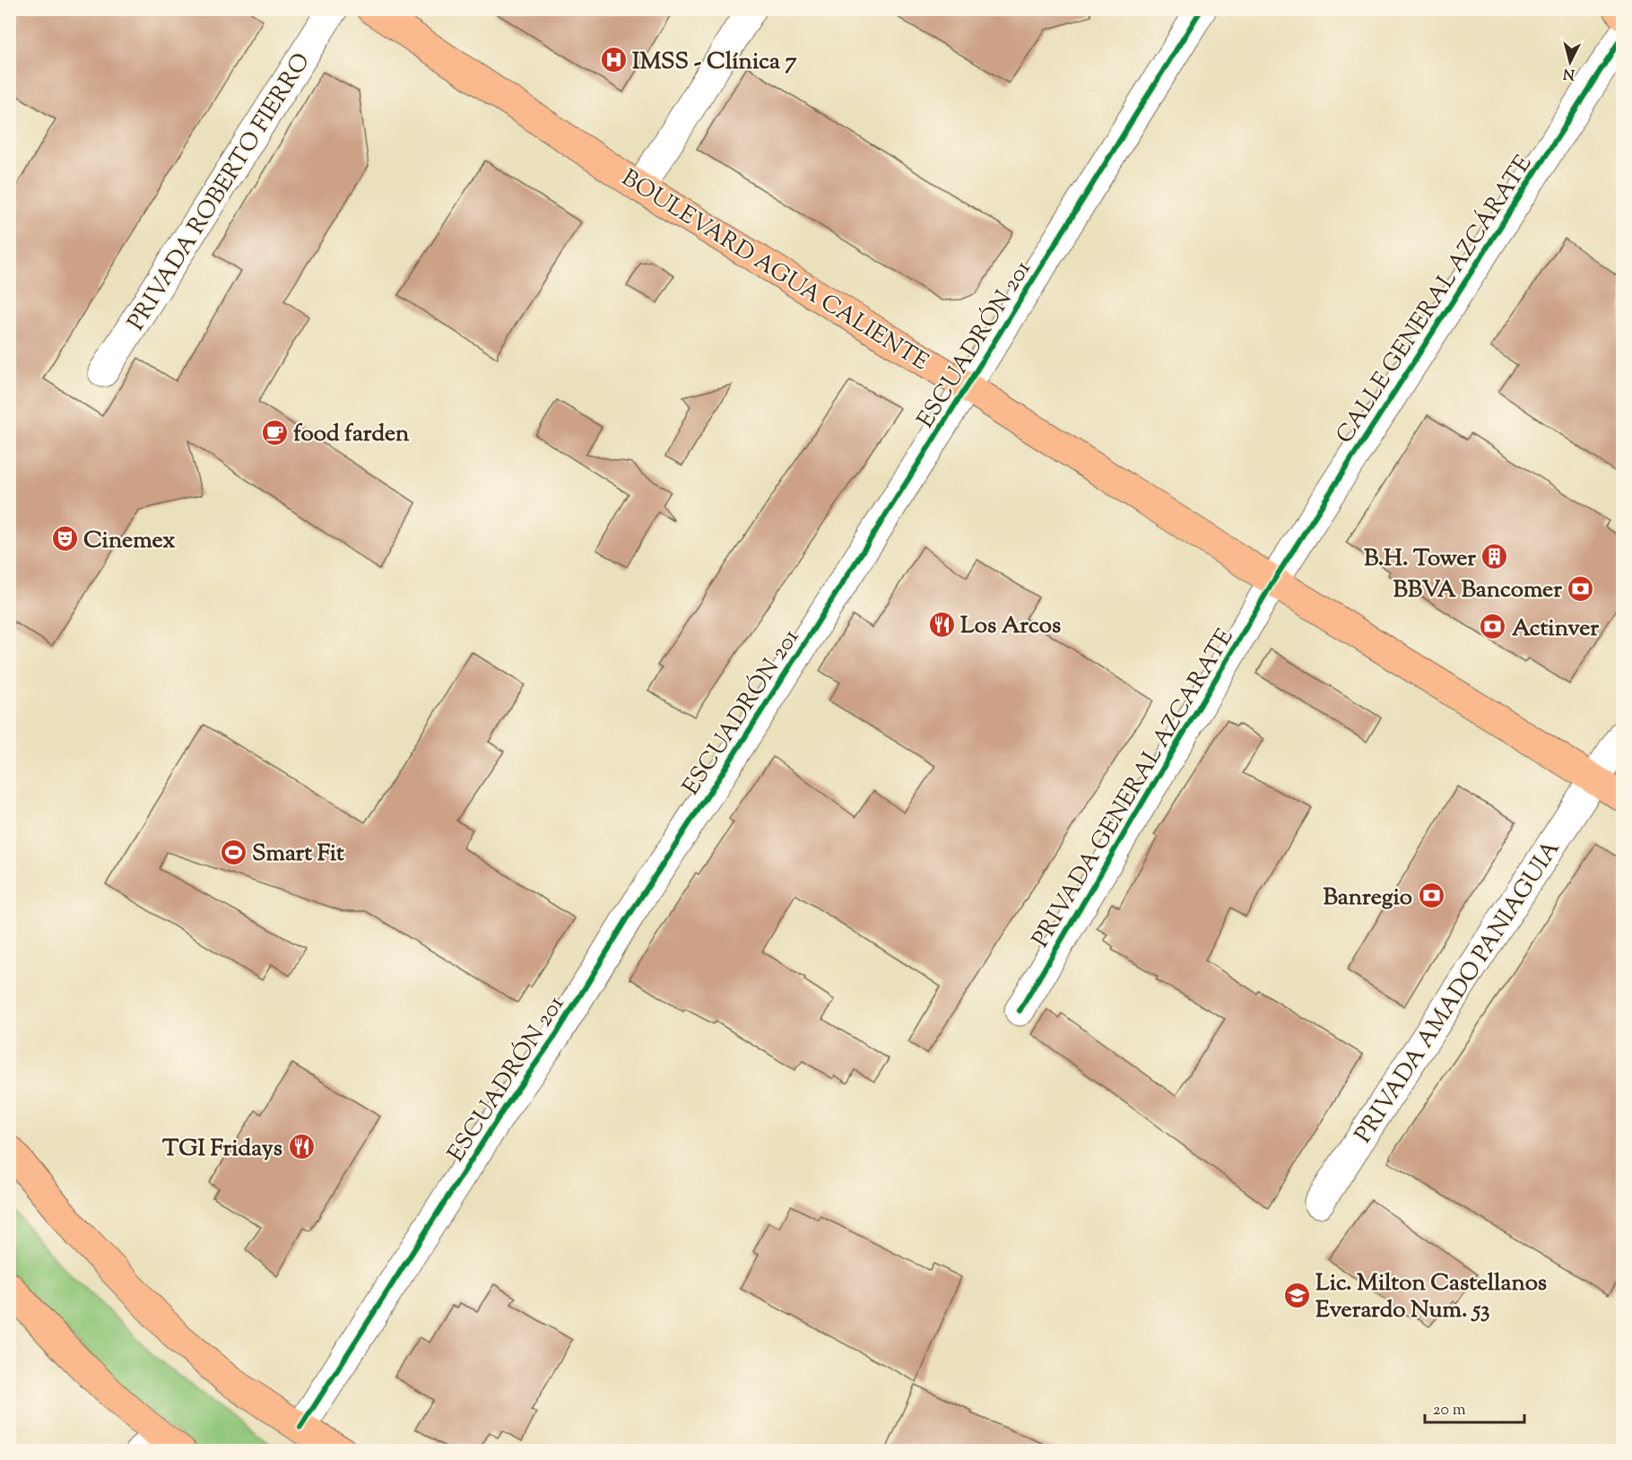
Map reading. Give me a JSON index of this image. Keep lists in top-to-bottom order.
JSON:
{
  "streets": {
    "main road": ["BOULEVARD AGUA CALIENTE"],
    "street": [
      "PRIVADA ROBERTO FIERRO",
      "CALLE GENERAL AZCÁRATE",
      "ESCUADRÓN 201",
      "PRIVADA GENERAL AZCARATE",
      "PRIVADA AMADO PANIAGUIA"
    ]
  },
  "crossings": [
    ["BOULEVARD AGUA CALIENTE", "CALLE GENERAL AZCÁRATE"],
    ["BOULEVARD AGUA CALIENTE", "ESCUADRÓN 201"],
    ["BOULEVARD AGUA CALIENTE", "PRIVADA GENERAL AZCARATE"],
    ["BOULEVARD AGUA CALIENTE", "PRIVADA AMADO PANIAGUIA"],
    ["CALLE GENERAL AZCÁRATE", "PRIVADA GENERAL AZCARATE"]
  ],
  "places": {
    "hospital": ["IMSS - Clínica 7"],
    "cafe": ["food farden"],
    "theatre": ["Cinemex"],
    "building": ["B.H. Tower"],
    "bank": ["BBVA Bancomer", "Actinver", "Banregio"],
    "restaurant": ["Los Arcos", "TGI Fridays"],
    "sports": ["Smart Fit"],
    "school or university": ["Lic. Milton Castellanos Everardo Num. 53"]
  },
  "scale_bar": "20 m",
  "north": "bottom"
}
